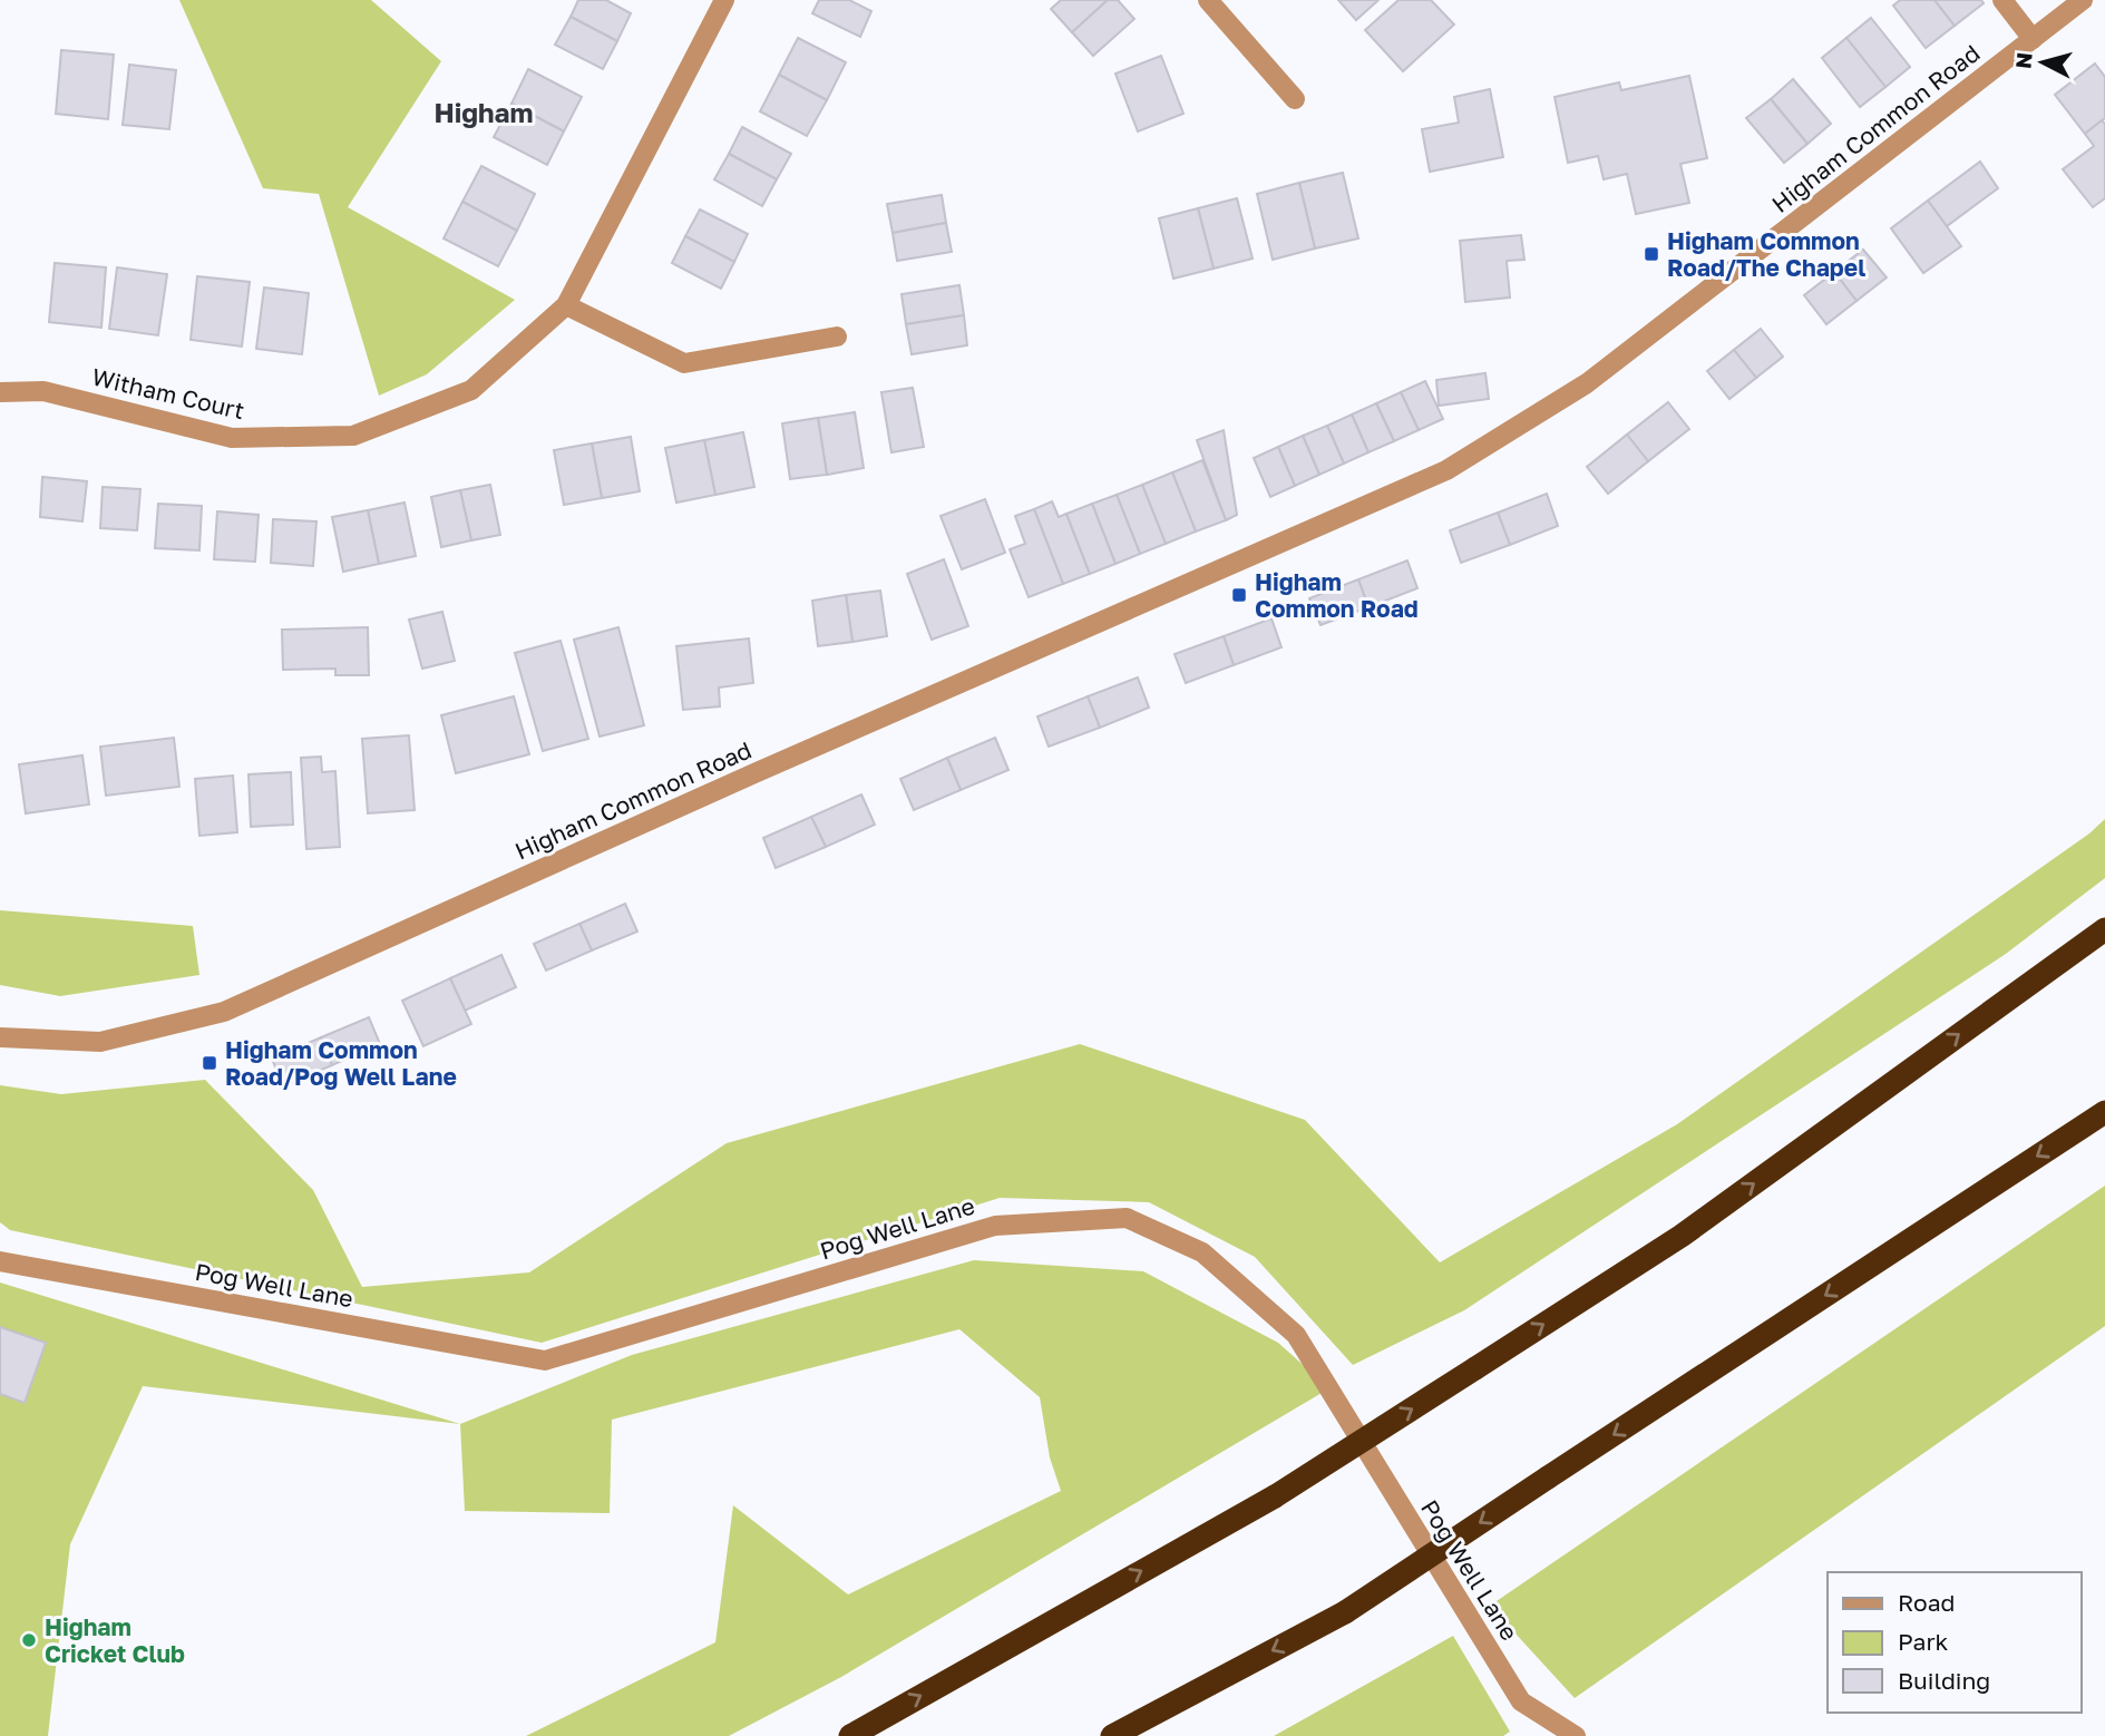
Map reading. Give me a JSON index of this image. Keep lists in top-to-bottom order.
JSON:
{
  "streets": {
    "street": ["Higham Common Road", "Witham Court", "Pog Well Lane"]
  },
  "districts": ["Higham"],
  "places": {
    "transit": ["Higham Common Road/The Chapel", "Higham Common Road", "Higham Common Road/Pog Well Lane"],
    "other": ["Higham Cricket Club"]
  },
  "legend": ["Road", "Park", "Building"],
  "north": "left"
}
